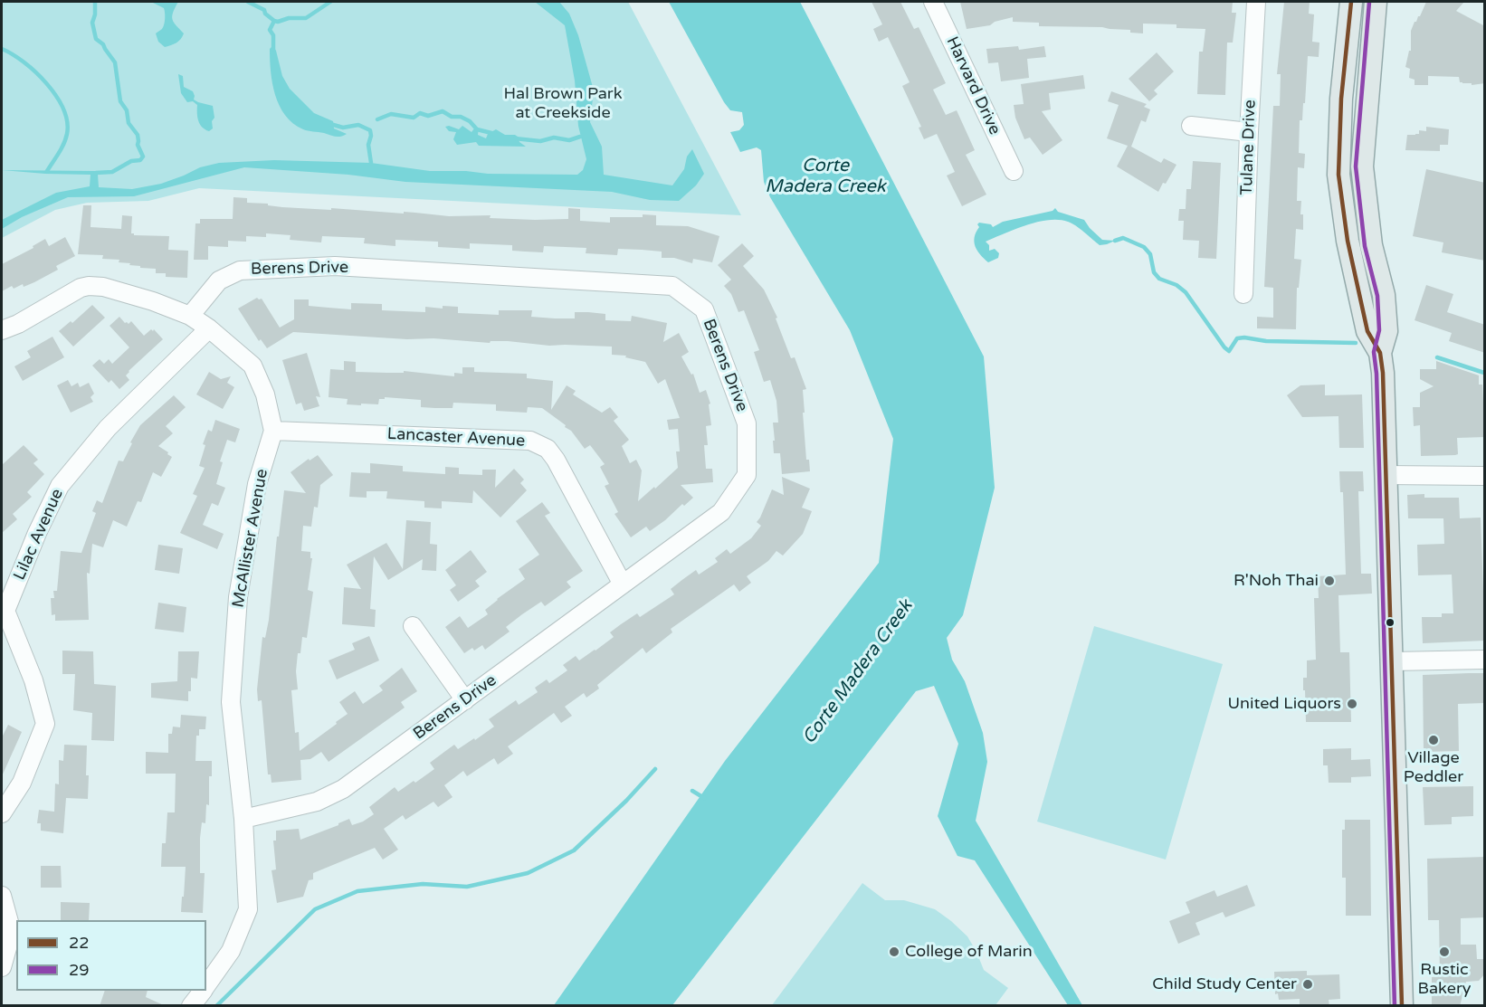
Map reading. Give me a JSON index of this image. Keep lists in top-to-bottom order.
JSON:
{
  "streets": {
    "street": [
      "Harvard Drive",
      "Tulane Drive",
      "Berens Drive",
      "Lancaster Avenue",
      "Lilac Avenue",
      "McAllister Avenue"
    ]
  },
  "crossings": [
    ["Berens Drive", "Lancaster Avenue"],
    ["Berens Drive", "McAllister Avenue"],
    ["Lancaster Avenue", "McAllister Avenue"]
  ],
  "water": ["Corte Madera Creek"],
  "parks": ["Hal Brown Park at Creekside"],
  "places": [
    "R'Noh Thai",
    "United Liquors",
    "Village Peddler",
    "College of Marin",
    "Rustic Bakery",
    "Child Study Center"
  ],
  "lines": ["transit line 22", "transit line 29"],
  "legend": ["22", "29"]
}
